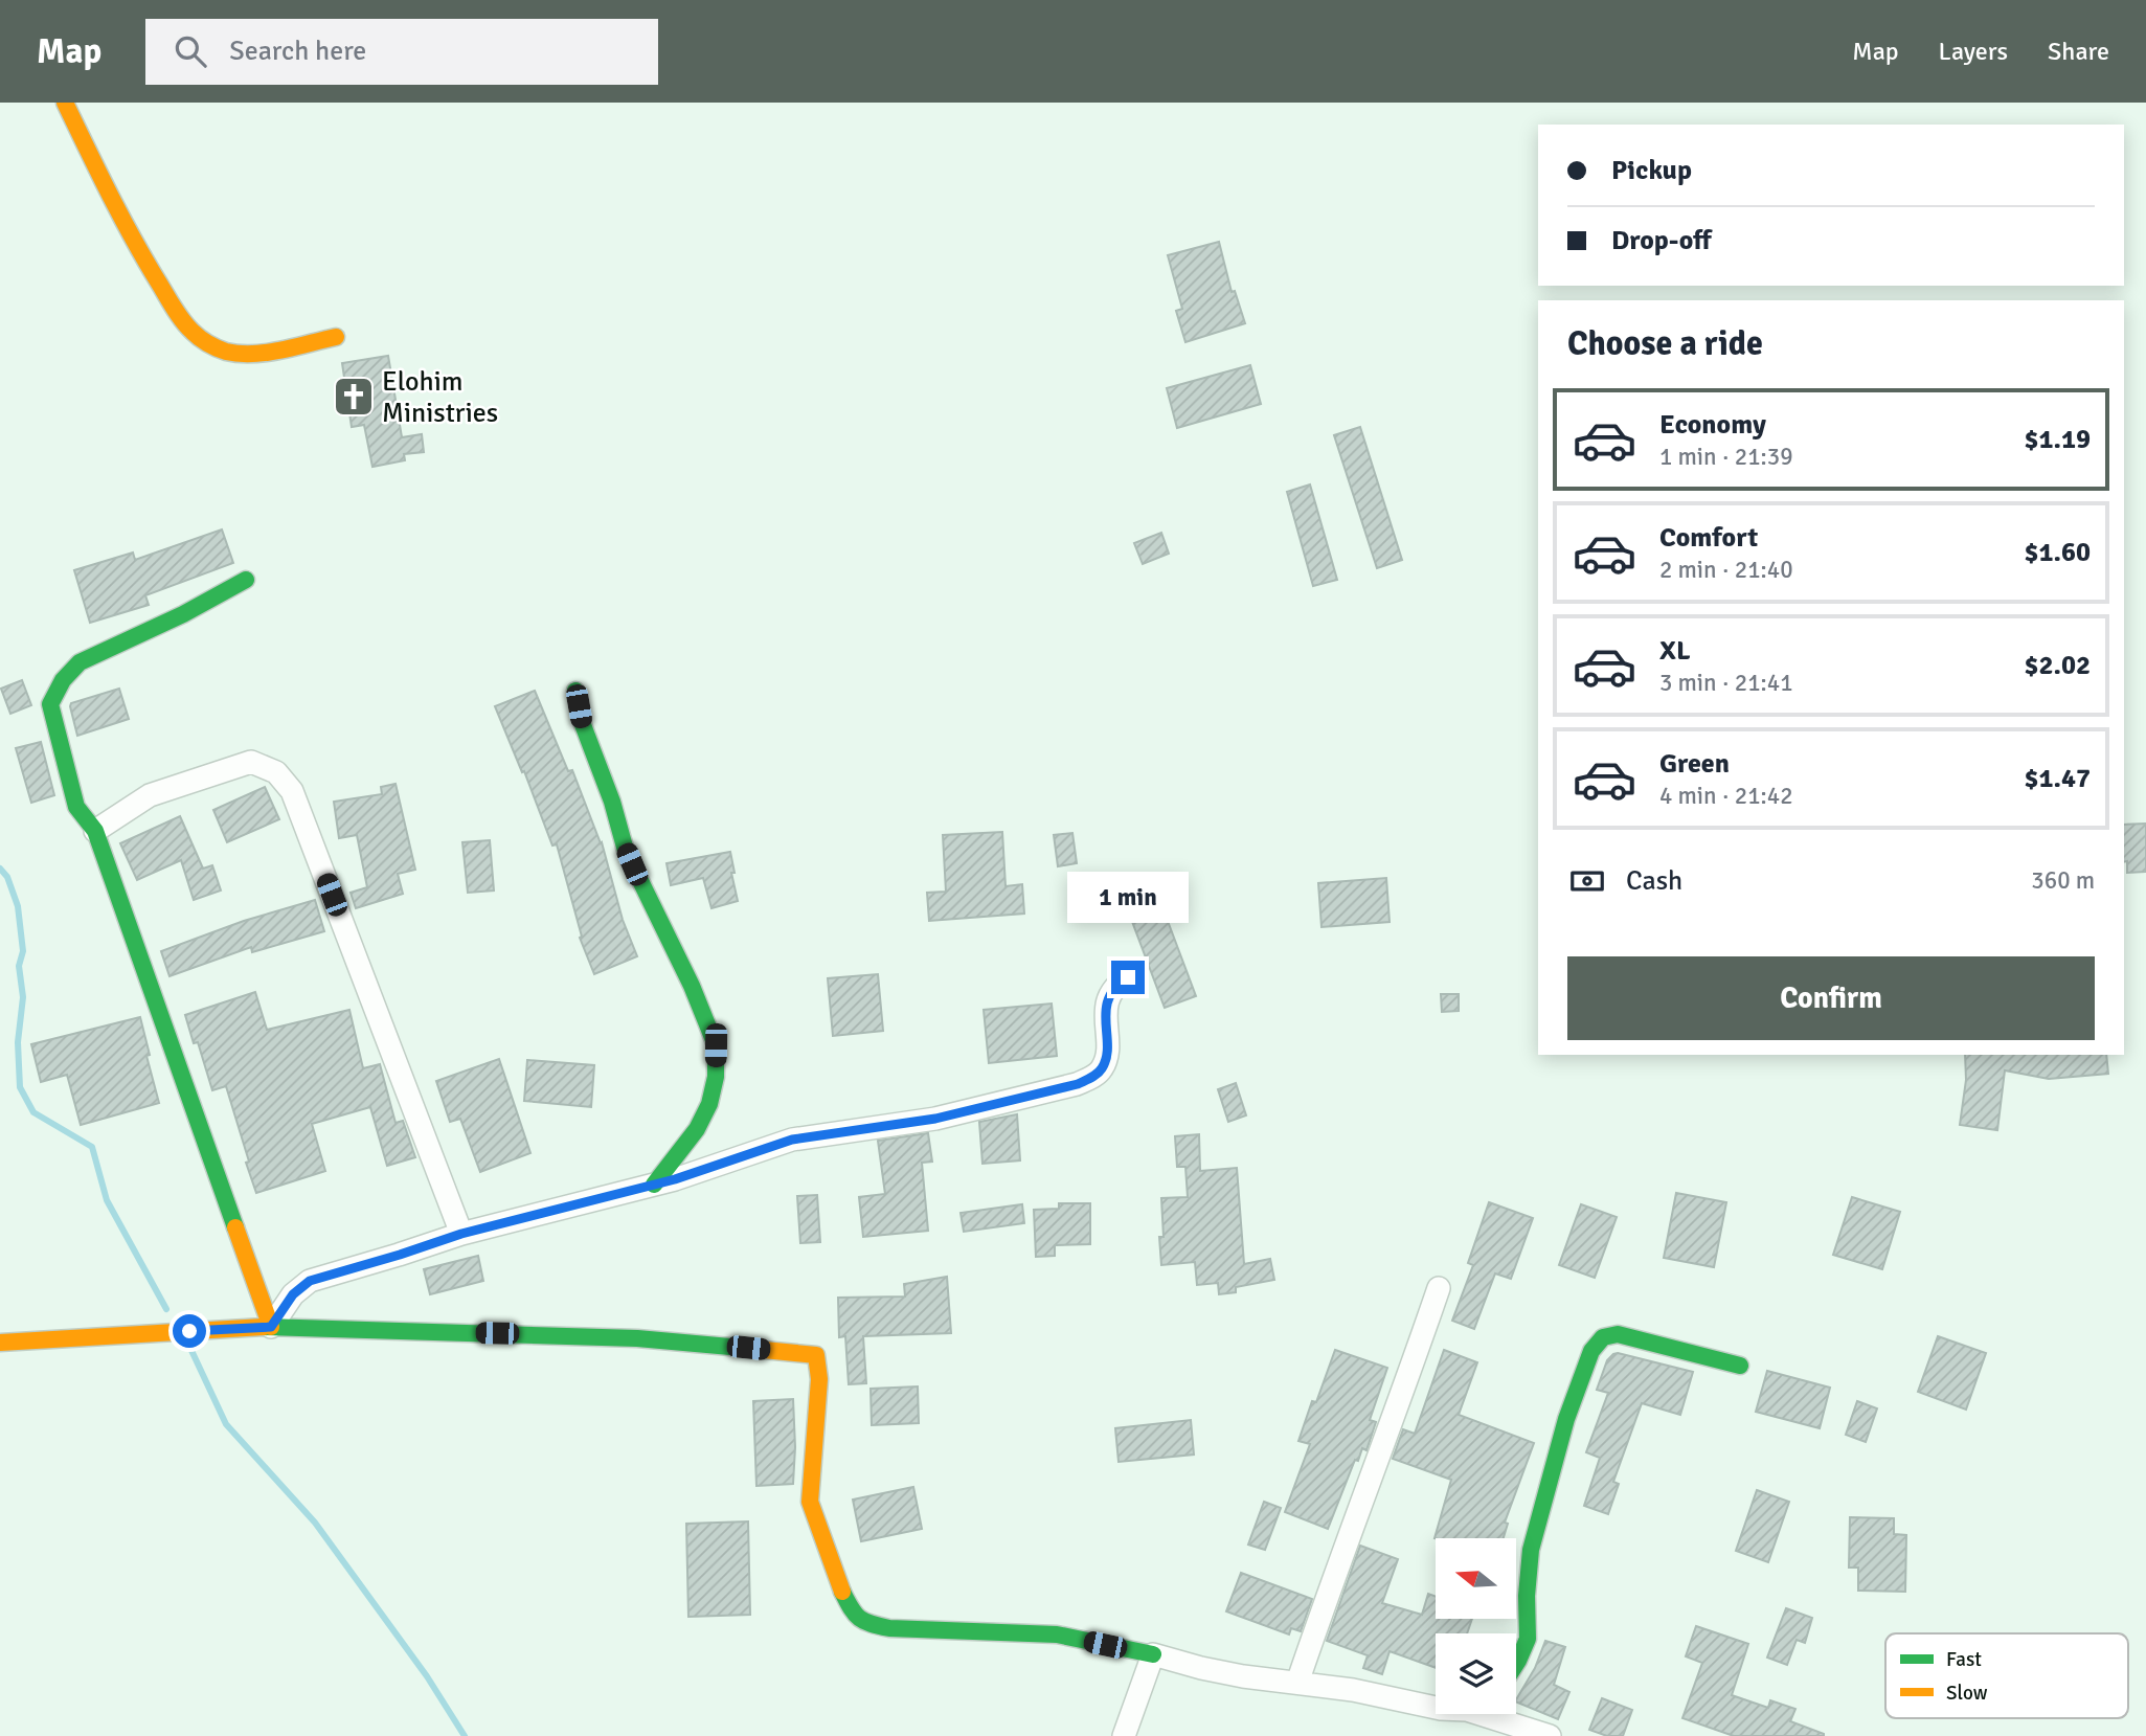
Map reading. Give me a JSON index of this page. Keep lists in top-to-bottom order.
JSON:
{
  "places": {
    "church": ["Elohim Ministries"]
  },
  "legend": ["Fast", "Slow"],
  "north": "left",
  "page": {
    "header": "Map",
    "search": "Search here",
    "nav": ["Map", "Layers", "Share"],
    "banner": ["Pickup", "Drop-off"],
    "heading": "Choose a ride",
    "list": [
      {
        "name": "Economy",
        "note": "1 min · 21:39",
        "value": "$1.19"
      },
      {
        "name": "Comfort",
        "note": "2 min · 21:40",
        "value": "$1.60"
      },
      {
        "name": "XL",
        "note": "3 min · 21:41",
        "value": "$2.02"
      },
      {
        "name": "Green",
        "note": "4 min · 21:42",
        "value": "$1.47"
      }
    ],
    "pay": ["Cash", "360 m"],
    "bubble": "1 min",
    "buttons": "Confirm"
  }
}
